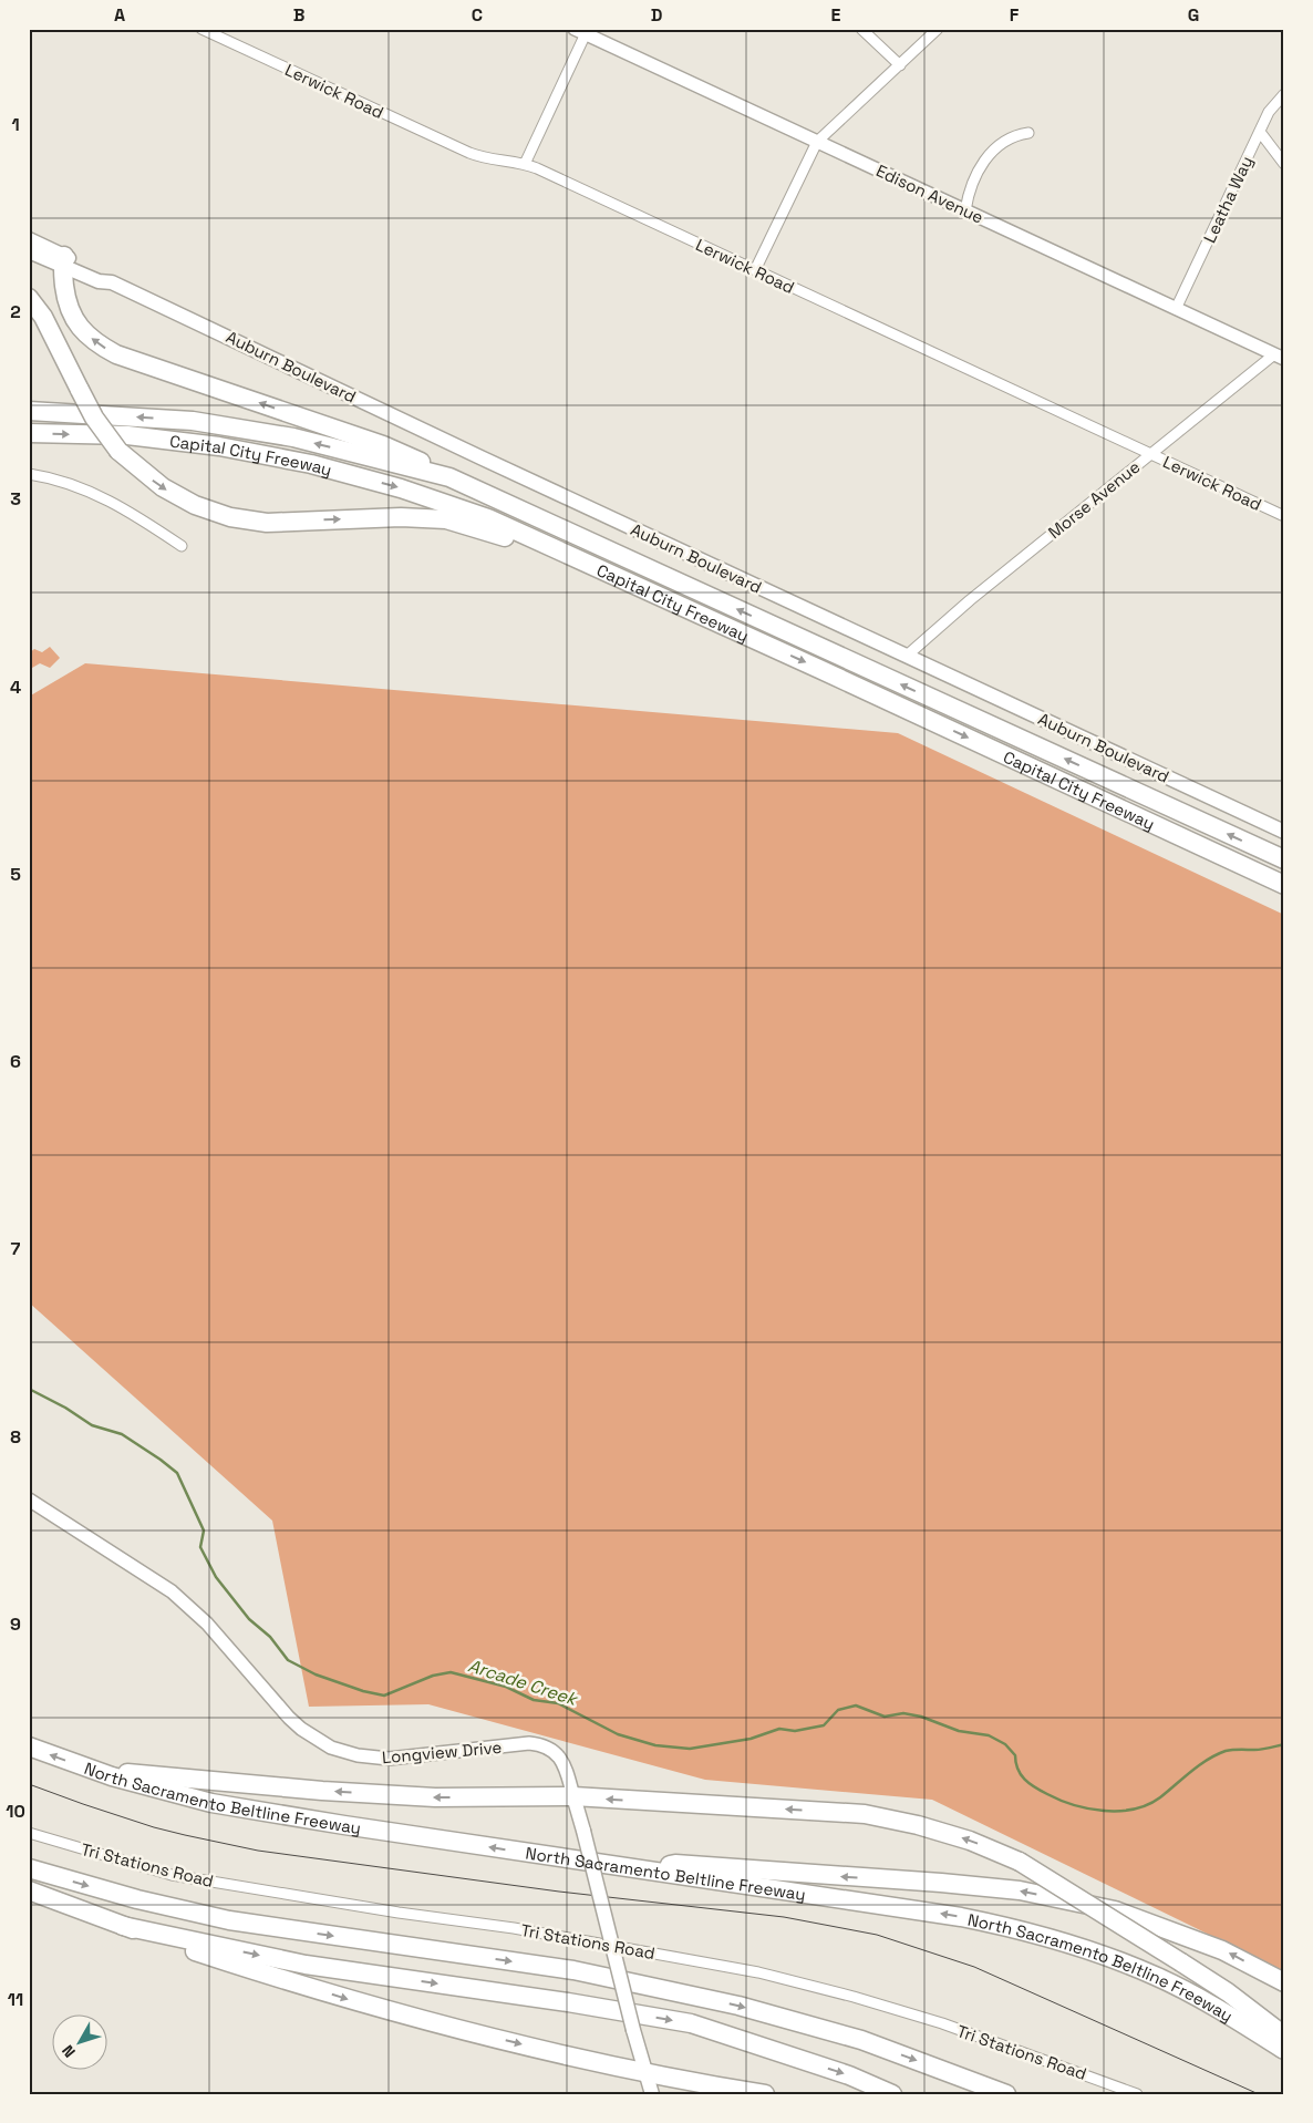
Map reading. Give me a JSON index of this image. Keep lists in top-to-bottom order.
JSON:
{
  "streets": {
    "highway": ["Capital City Freeway", "North Sacramento Beltline Freeway"],
    "main road": ["Auburn Boulevard", "Longview Drive"],
    "street": [
      "Lerwick Road",
      "Edison Avenue",
      "Leatha Way",
      "Morse Avenue",
      "Tri Stations Road"
    ]
  },
  "crossings": [
    ["Lerwick Road", "Morse Avenue"],
    ["Edison Avenue", "Leatha Way"],
    ["Edison Avenue", "Morse Avenue"],
    ["Auburn Boulevard", "Morse Avenue"]
  ],
  "water": ["Arcade Creek"],
  "north": "bottom left",
  "grid": {
    "columns": [
      "A",
      "B",
      "C",
      "D",
      "E",
      "F",
      "G"
    ],
    "rows": [
      "1",
      "2",
      "3",
      "4",
      "5",
      "6",
      "7",
      "8",
      "9",
      "10",
      "11"
    ]
  }
}
